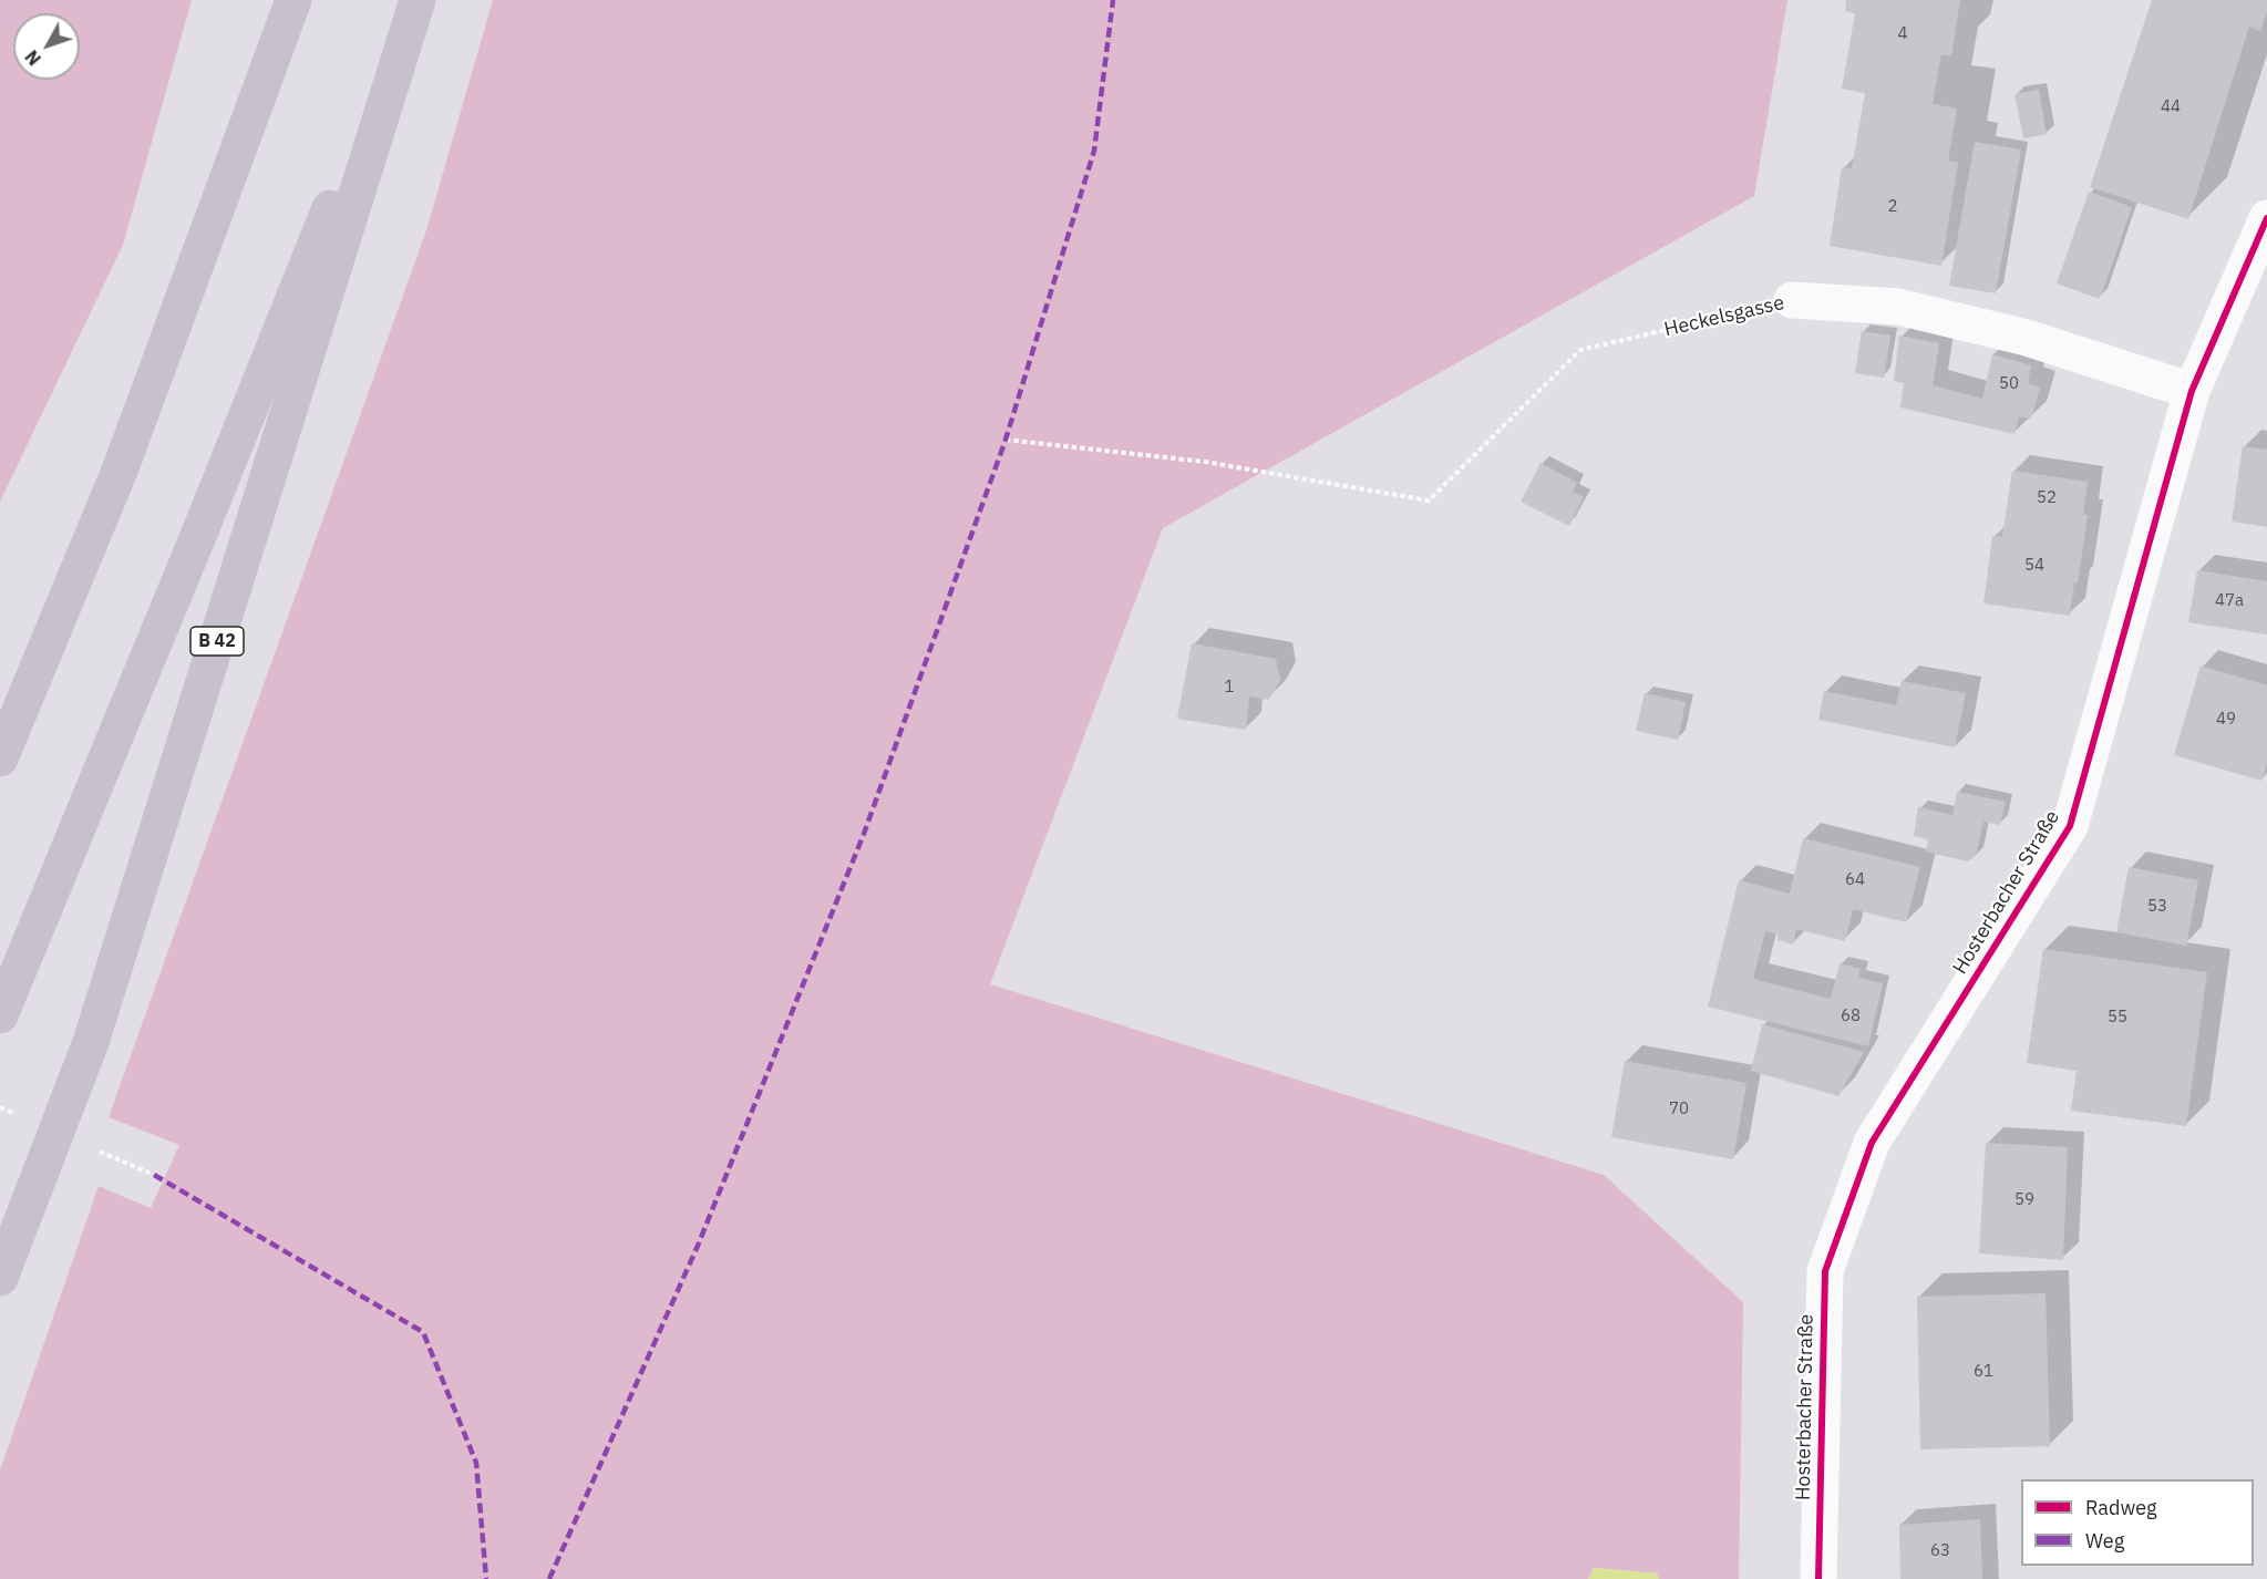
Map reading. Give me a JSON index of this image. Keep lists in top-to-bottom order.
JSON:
{
  "streets": {
    "highway": ["B 42"],
    "street": ["Heckelsgasse", "Hosterbacher Straße"]
  },
  "crossings": [
    ["Heckelsgasse", "Hosterbacher Straße"]
  ],
  "house_numbers": [
    "4",
    "44",
    "2",
    "50",
    "52",
    "54",
    "47a",
    "1",
    "49",
    "64",
    "53",
    "68",
    "55",
    "70",
    "59",
    "61",
    "63"
  ],
  "legend": ["Radweg", "Weg"],
  "north": "bottom left"
}
